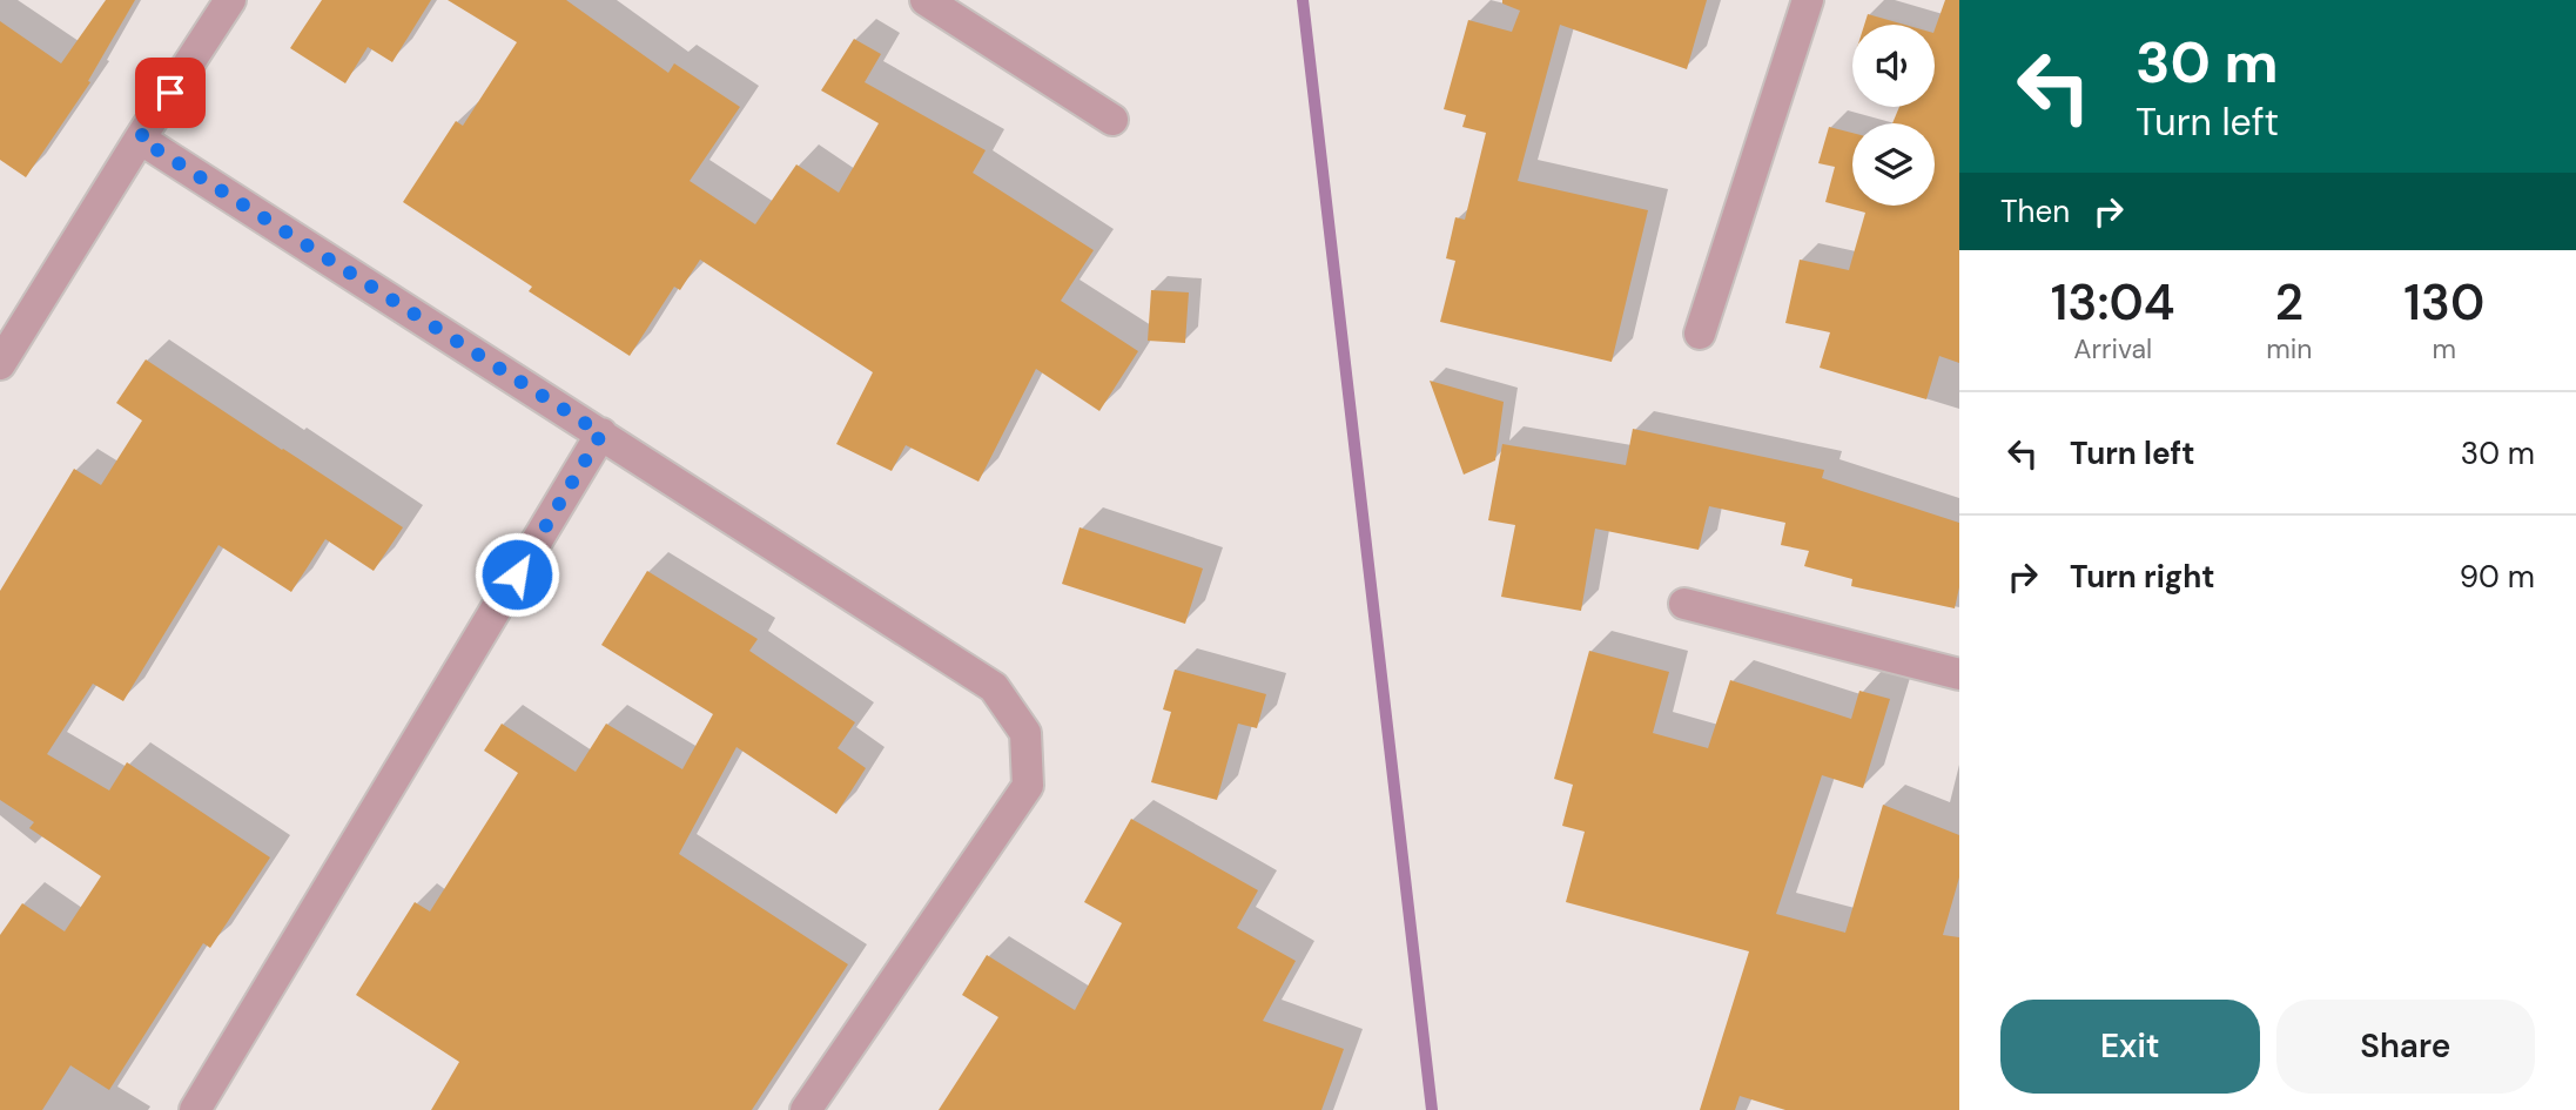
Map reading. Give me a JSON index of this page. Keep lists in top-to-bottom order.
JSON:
{
  "page": {
    "turn": ["30 m", "Turn left"],
    "then": "Then",
    "eta": [
      "13:04",
      "Arrival",
      "2",
      "min",
      "130",
      "m"
    ],
    "list": [
      {
        "name": "Turn left",
        "value": "30 m"
      },
      {
        "name": "Turn right",
        "value": "90 m"
      }
    ],
    "buttons": ["Exit", "Share"]
  }
}
